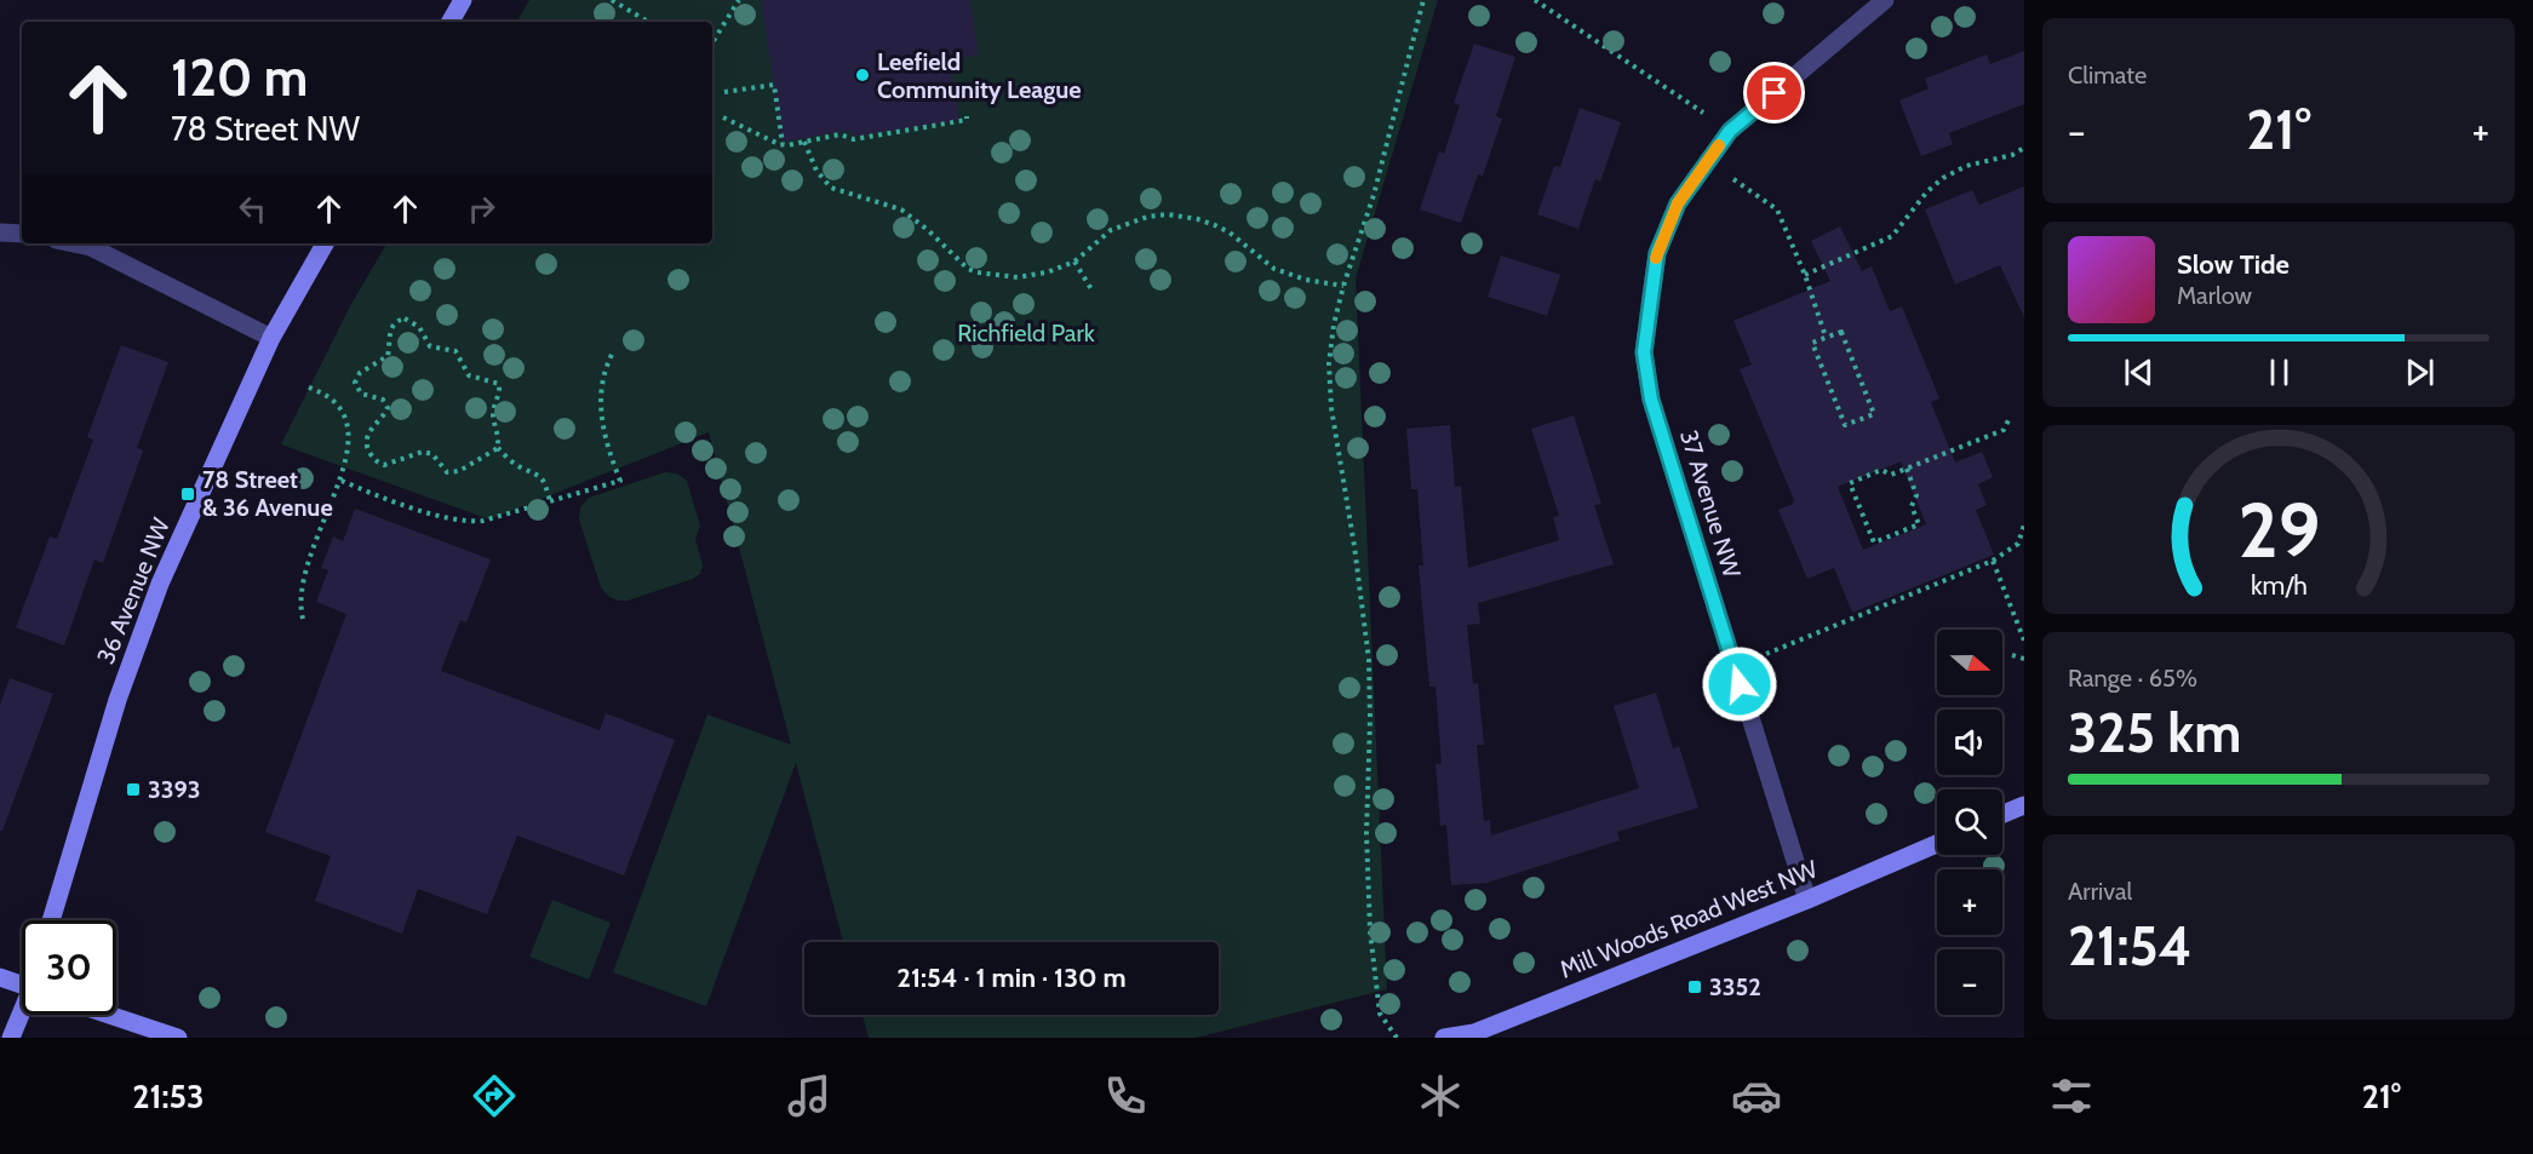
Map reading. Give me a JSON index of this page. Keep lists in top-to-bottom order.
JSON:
{
  "streets": {
    "street": ["37 Avenue NW", "36 Avenue NW", "Mill Woods Road West NW"]
  },
  "crossings": [
    ["37 Avenue NW", "Mill Woods Road West NW"]
  ],
  "parks": ["Richfield Park"],
  "places": {
    "other": ["Leefield Community League"],
    "transit": ["78 Street & 36 Avenue", "3393", "3352"]
  },
  "north": "right",
  "page": {
    "tile": [
      "Climate",
      ["Range · 65%", "325 km"],
      ["Arrival", "21:54"]
    ],
    "turn": ["120 m", "78 Street NW"],
    "heat": ["−", "21°", "+"],
    "song": ["Slow Tide", "Marlow"],
    "map_buttons": ["+", "−"],
    "limit": "30",
    "trip": "21:54 · 1 min · 130 m",
    "tabs": ["21:53", "21°"],
    "gauge": ["29", "km/h"]
  }
}
